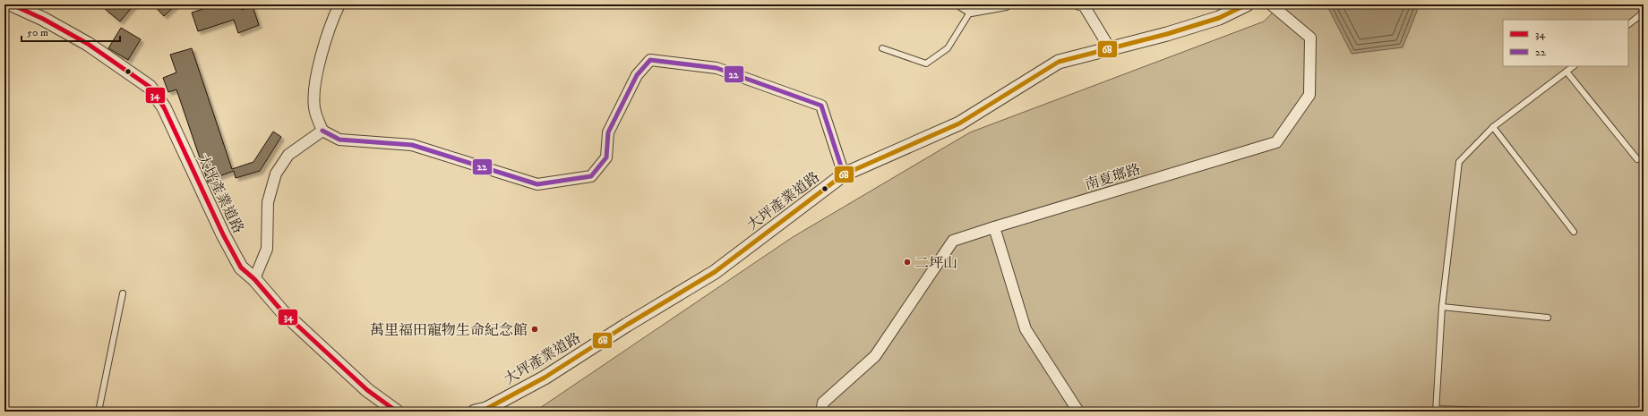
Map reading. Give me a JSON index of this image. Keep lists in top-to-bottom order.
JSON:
{
  "streets": {
    "street": ["南夏瑯路", "大坪產業道路"]
  },
  "places": ["二坪山", "萬里福田寵物生命紀念館"],
  "lines": ["transit line 34", "transit line 68", "transit line 22"],
  "legend": ["34", "22"],
  "scale_bar": "50 m"
}
